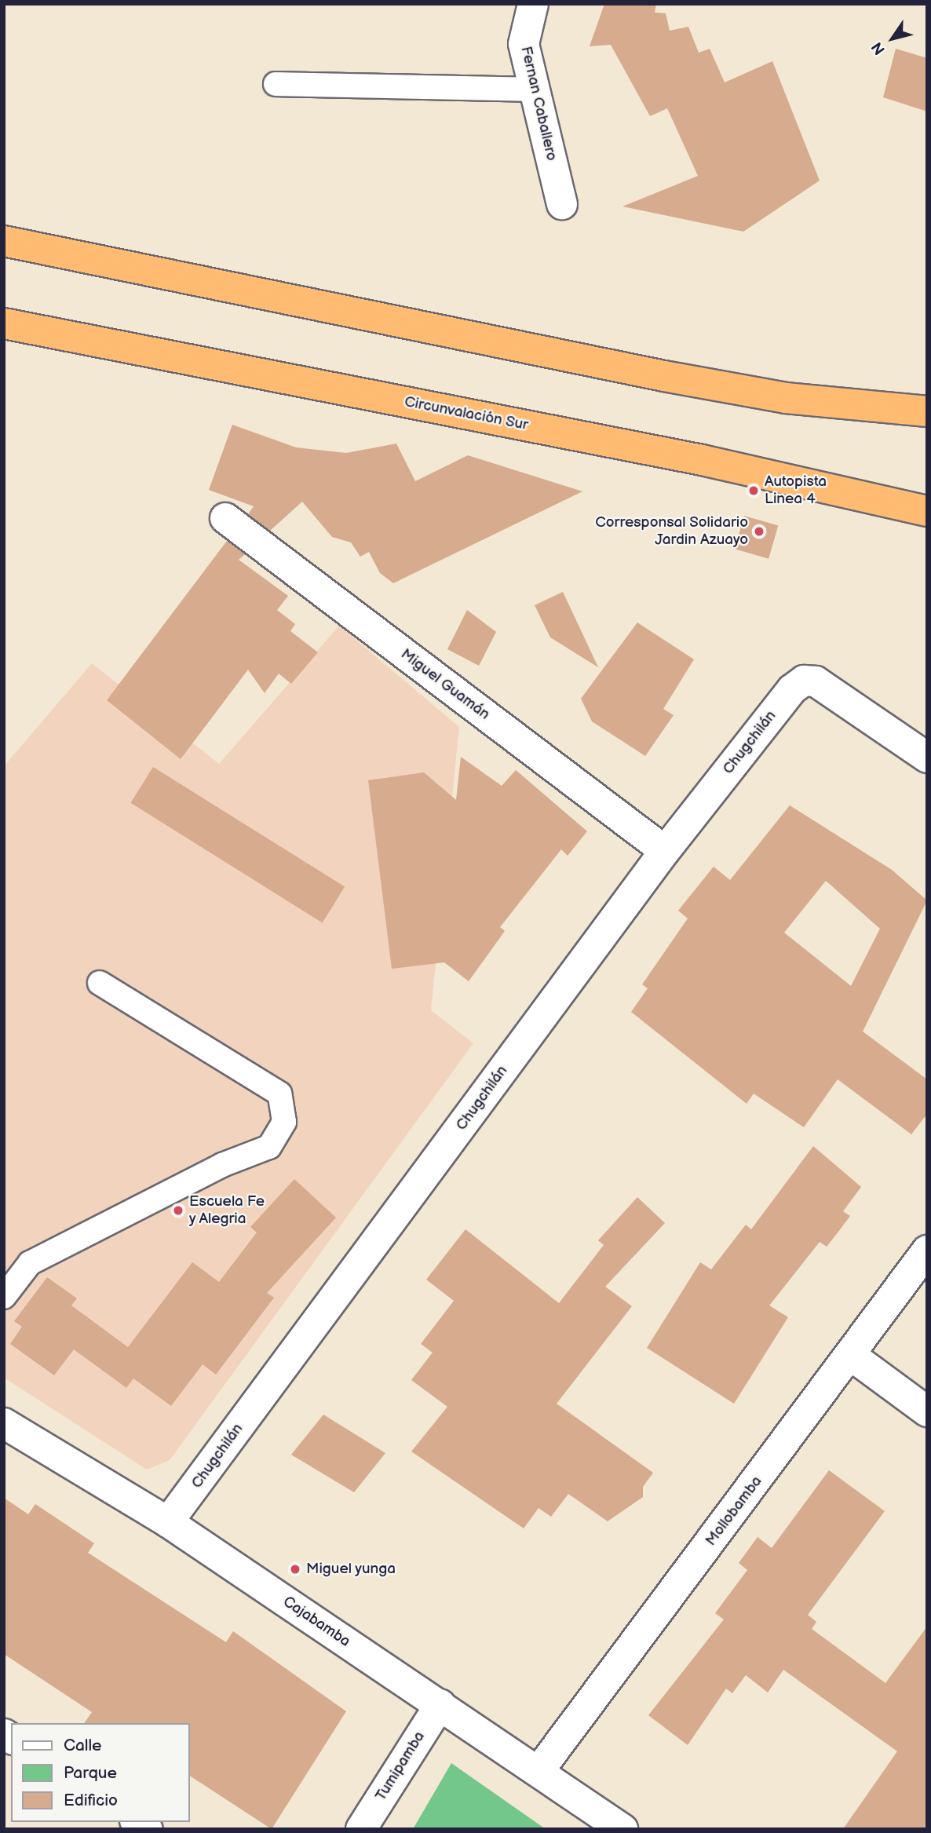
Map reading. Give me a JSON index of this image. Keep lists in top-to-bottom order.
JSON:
{
  "streets": {
    "highway": ["Circunvalación Sur"],
    "street": [
      "Fernan Caballero",
      "Miguel Guamán",
      "Chugchilán",
      "Mollobamba",
      "Cajabamba",
      "Tumipamba"
    ]
  },
  "crossings": [
    ["Miguel Guamán", "Chugchilán"],
    ["Chugchilán", "Cajabamba"],
    ["Mollobamba", "Cajabamba"],
    ["Cajabamba", "Tumipamba"]
  ],
  "places": [
    "Autopista Linea 4",
    "Corresponsal Solidario Jardin Azuayo",
    "Escuela Fe y Alegria",
    "Miguel yunga"
  ],
  "legend": ["Calle", "Parque", "Edificio"],
  "north": "bottom left"
}
